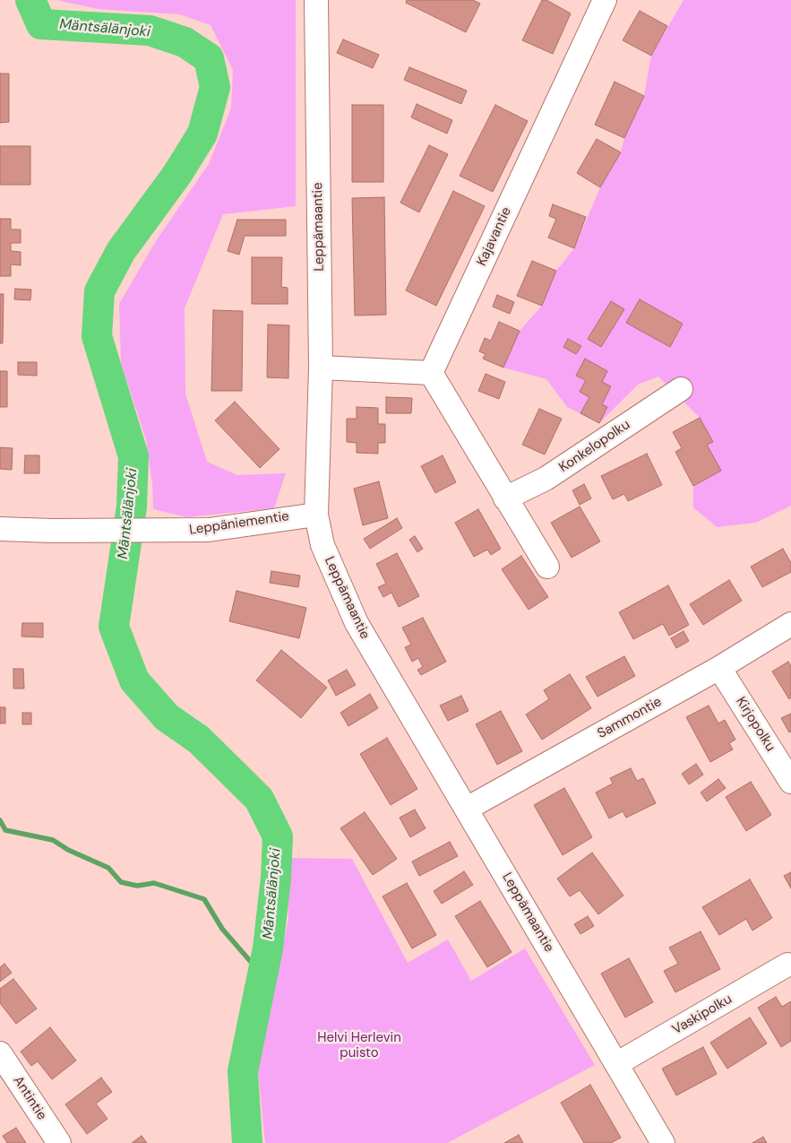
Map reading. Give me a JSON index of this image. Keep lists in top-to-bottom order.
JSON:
{
  "streets": {
    "street": [
      "Leppämaantie",
      "Kajavantie",
      "Konkelopolku",
      "Leppäniementie",
      "Sammontie",
      "Kirjopolku",
      "Vaskipolku",
      "Antintie"
    ]
  },
  "crossings": [
    ["Leppämaantie", "Leppäniementie"],
    ["Leppämaantie", "Sammontie"],
    ["Leppämaantie", "Vaskipolku"],
    ["Sammontie", "Kirjopolku"]
  ],
  "water": ["Mäntsälänjoki"],
  "parks": ["Helvi Herlevin puisto"]
}
